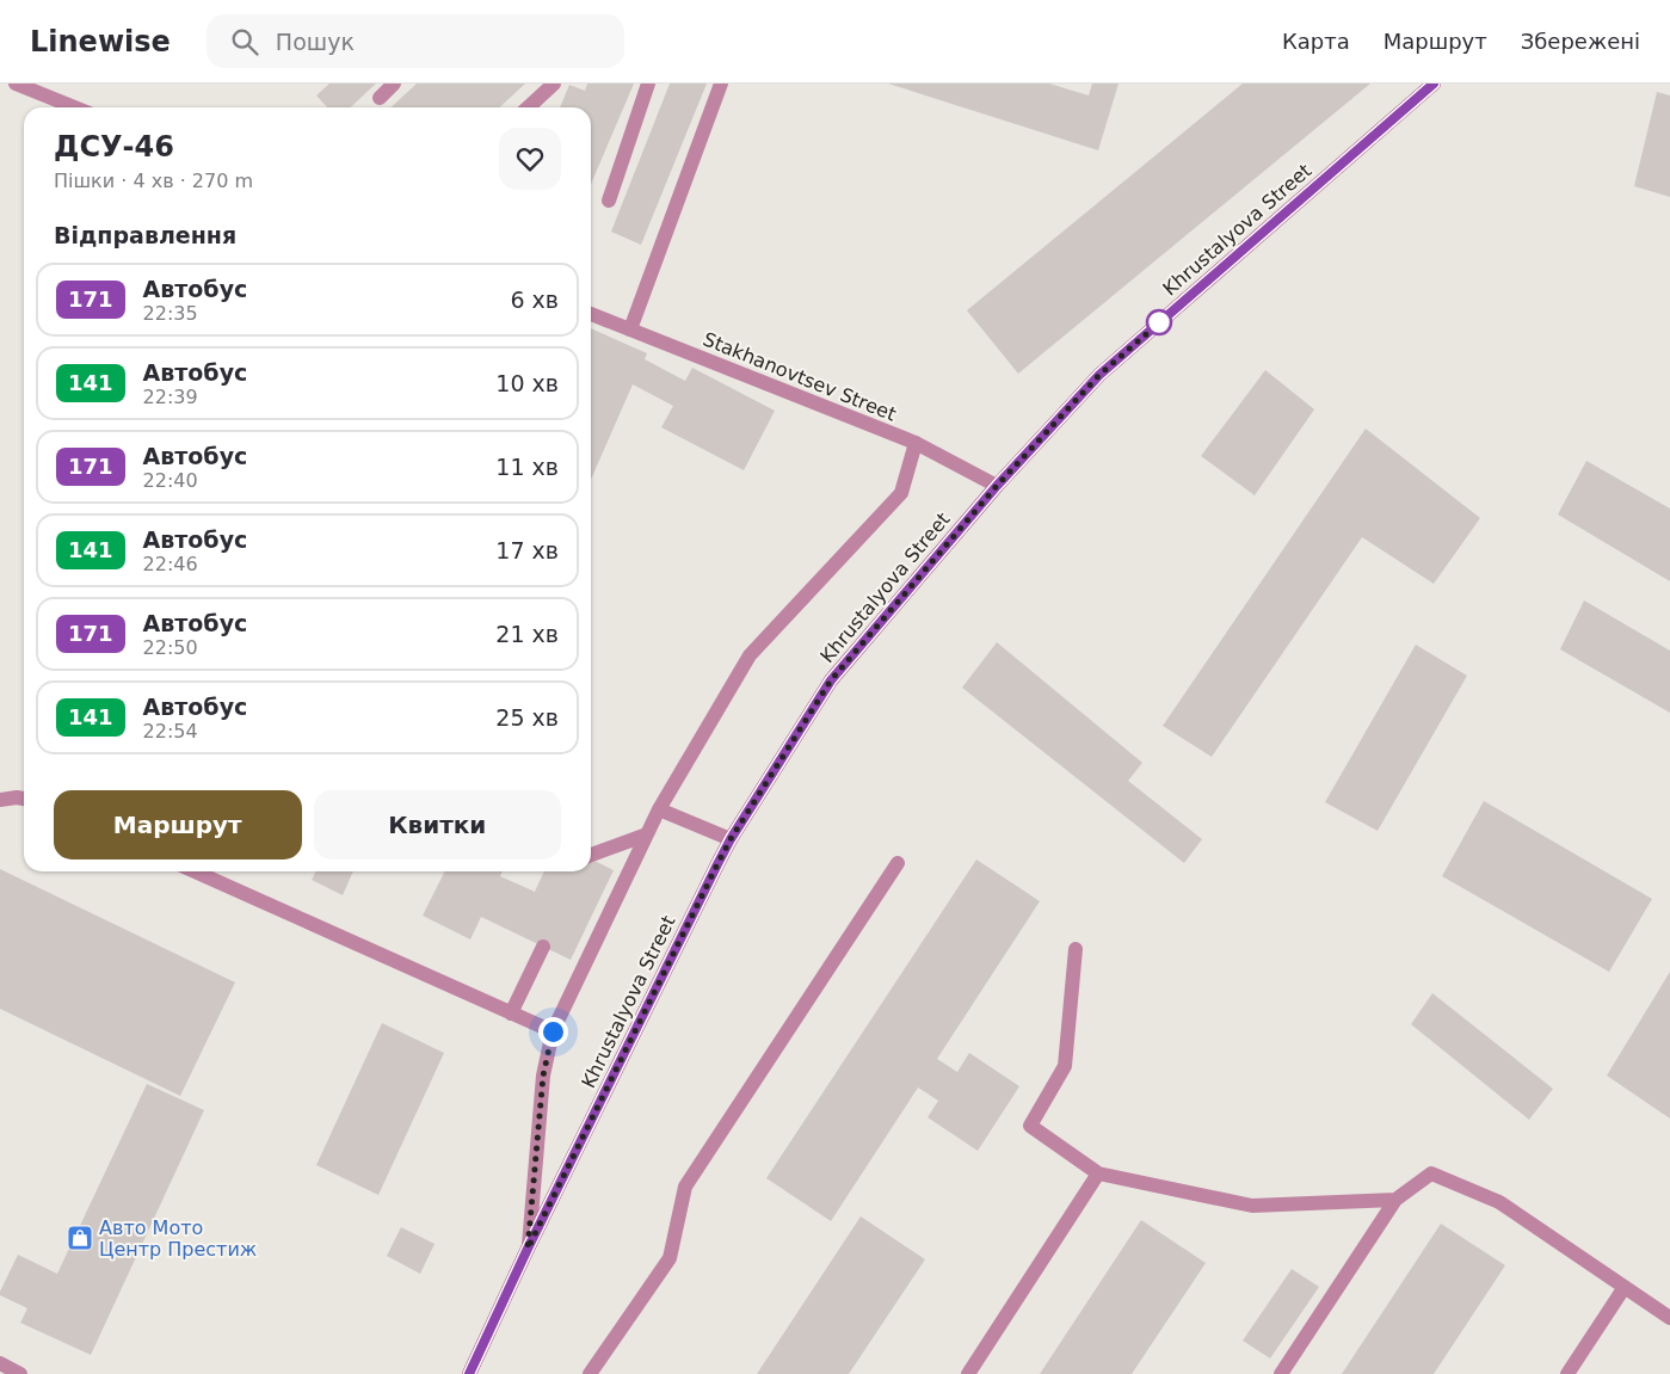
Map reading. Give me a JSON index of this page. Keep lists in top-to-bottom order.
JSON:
{
  "streets": {
    "main road": ["Khrustalyova Street"],
    "street": ["Stakhanovtsev Street"]
  },
  "crossings": [
    ["Khrustalyova Street", "Stakhanovtsev Street"]
  ],
  "places": {
    "shop": ["Авто Мото Центр Престиж"]
  },
  "lines": ["bus line 171"],
  "page": {
    "header": "Linewise",
    "search": "Пошук",
    "nav": ["Карта", "Маршрут", "Збережені"],
    "heading": [
      ["ДСУ-46", "Пішки · 4 хв · 270 m"],
      "Відправлення"
    ],
    "list": [
      {
        "mark": "171",
        "name": "Автобус",
        "note": "22:35",
        "value": "6 хв"
      },
      {
        "mark": "141",
        "name": "Автобус",
        "note": "22:39",
        "value": "10 хв"
      },
      {
        "mark": "171",
        "name": "Автобус",
        "note": "22:40",
        "value": "11 хв"
      },
      {
        "mark": "141",
        "name": "Автобус",
        "note": "22:46",
        "value": "17 хв"
      },
      {
        "mark": "171",
        "name": "Автобус",
        "note": "22:50",
        "value": "21 хв"
      },
      {
        "mark": "141",
        "name": "Автобус",
        "note": "22:54",
        "value": "25 хв"
      }
    ],
    "buttons": ["Маршрут", "Квитки"]
  }
}
